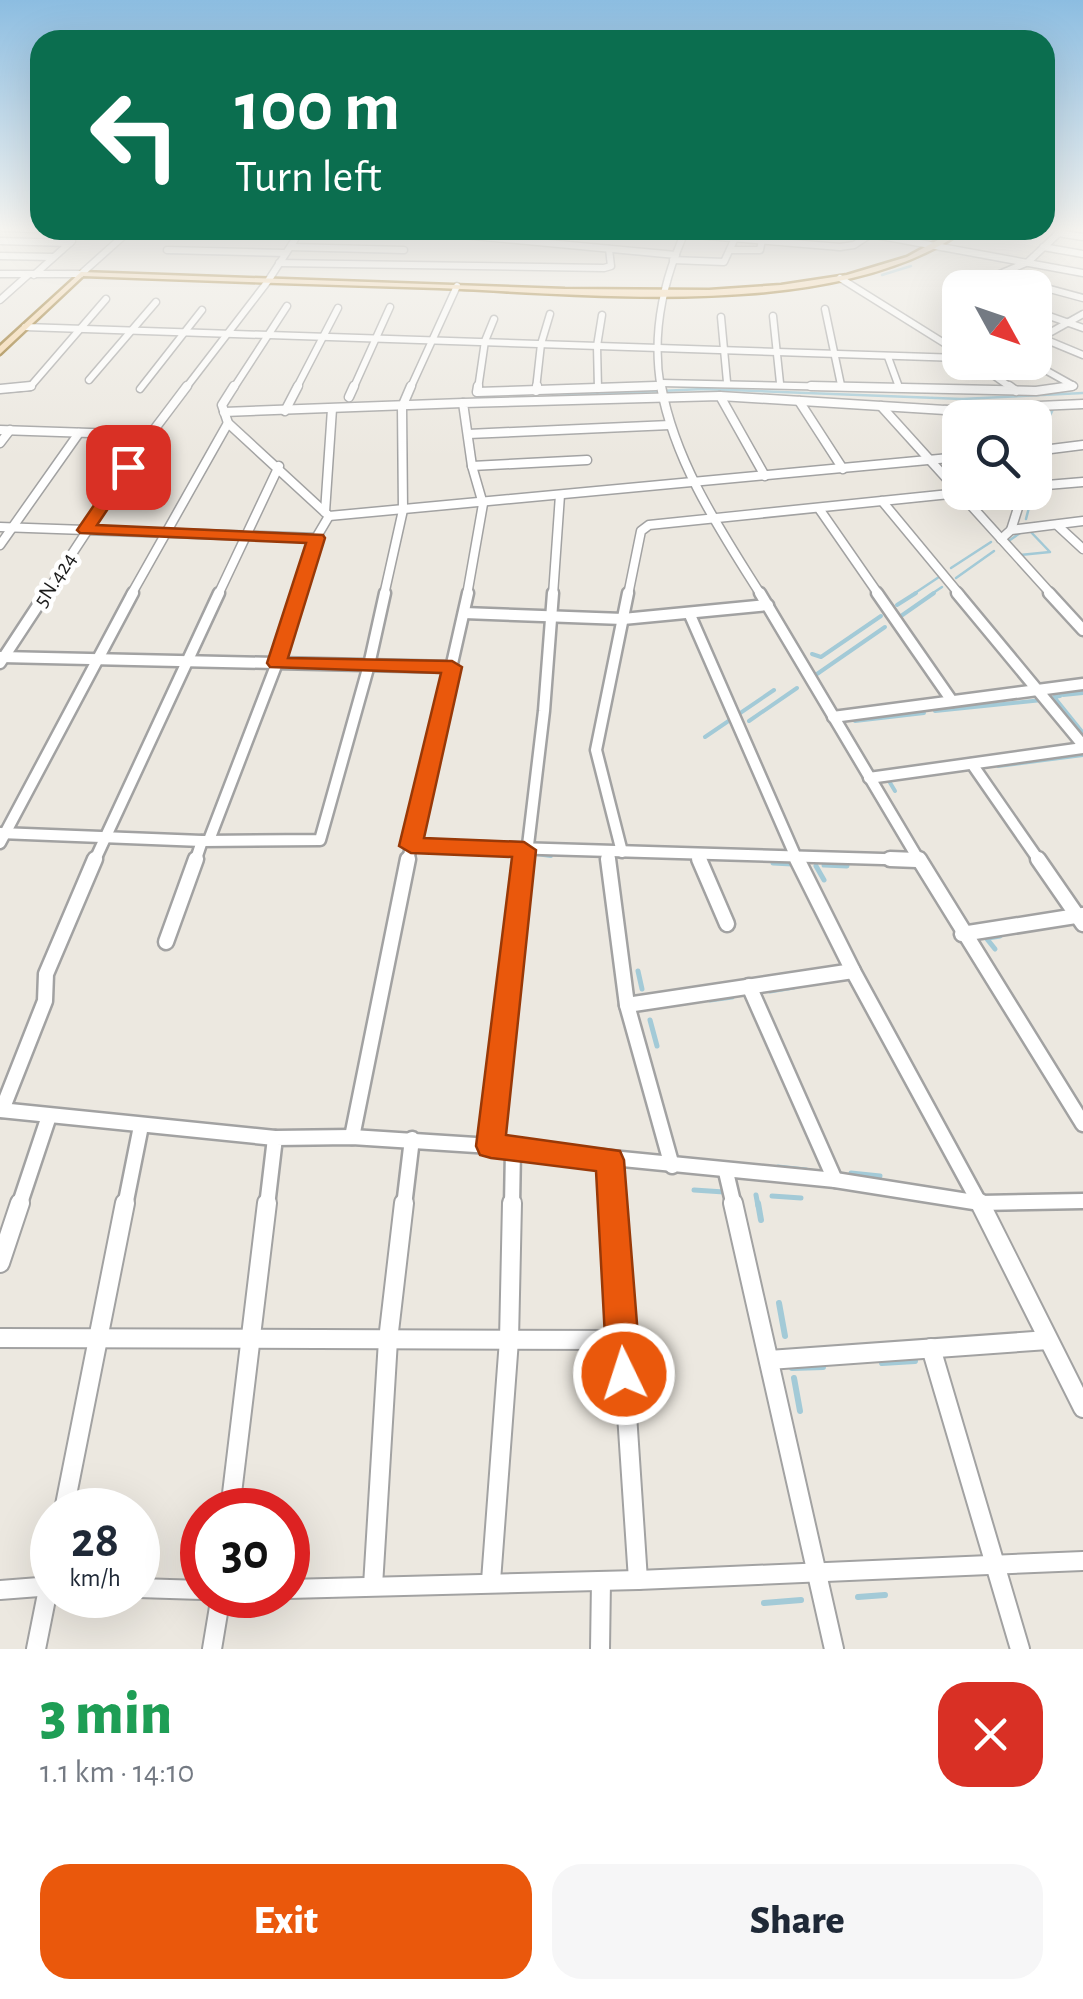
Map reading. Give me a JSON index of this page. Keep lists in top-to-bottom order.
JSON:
{
  "streets": {
    "street": ["5N.424"]
  },
  "north": "bottom right",
  "page": {
    "turn": ["100 m", "Turn left"],
    "speed": "28 km/h",
    "limit": "30",
    "heading": ["3 min", "1.1 km · 14:10"],
    "buttons": ["Exit", "Share"]
  }
}
